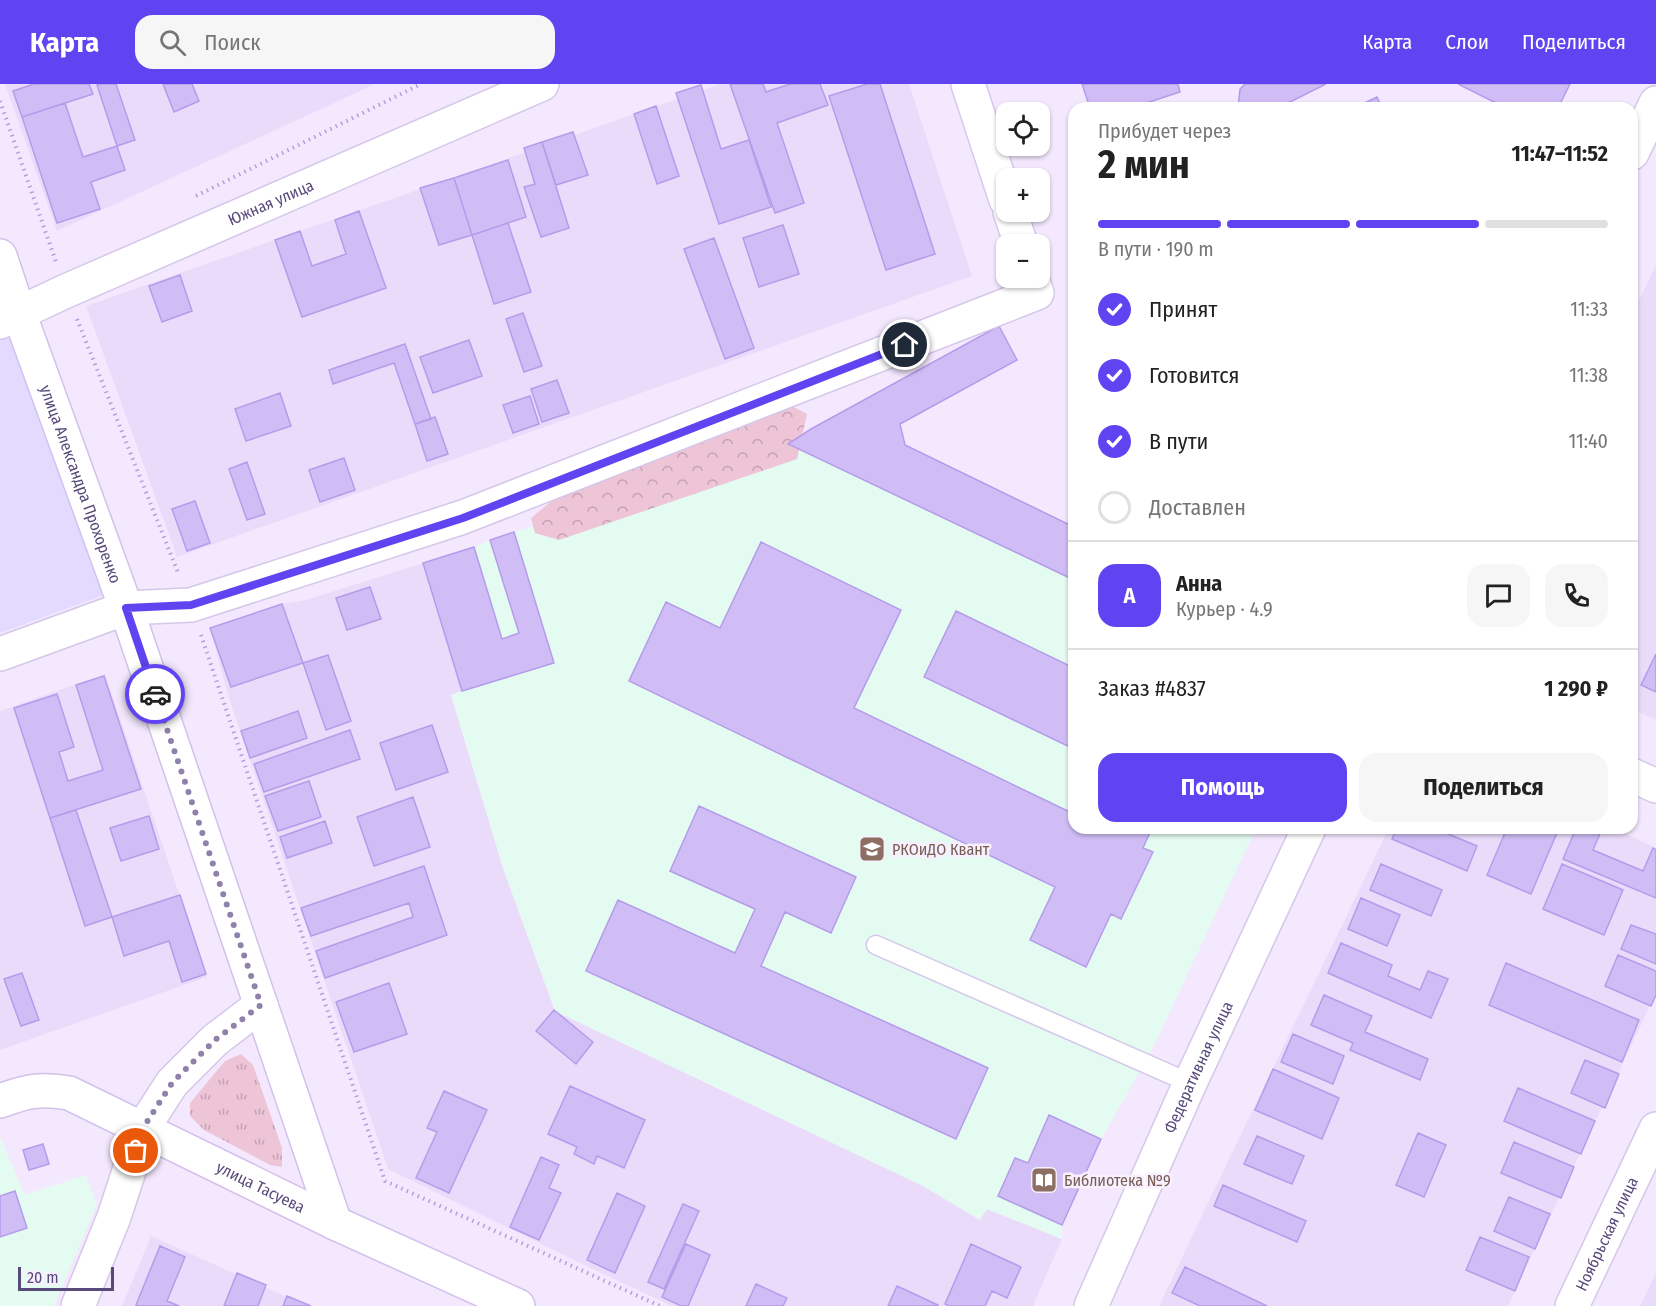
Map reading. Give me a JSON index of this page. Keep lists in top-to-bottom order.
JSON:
{
  "streets": {
    "street": [
      "Южная улица",
      "улица Александра Прохоренко",
      "Федеративная улица",
      "улица Тасуева",
      "Ноябрьская улица"
    ]
  },
  "crossings": [
    ["Южная улица", "улица Александра Прохоренко"],
    ["улица Александра Прохоренко", "улица Тасуева"]
  ],
  "places": {
    "school or university": ["РКОиДО Квант"],
    "library": ["Библиотека №9"]
  },
  "scale_bar": "20 m",
  "page": {
    "header": "Карта",
    "search": "Поиск",
    "nav": ["Карта", "Слои", "Поделиться"],
    "map_buttons": ["+", "−"],
    "heading": ["2 мин", "Прибудет через", "11:47–11:52"],
    "panel": [
      "Анна",
      "Курьер · 4.9",
      "Заказ #4837",
      "1 290 ₽"
    ],
    "bar": "В пути · 190 m",
    "list": [
      ["Принят", "11:33"],
      ["Готовится", "11:38"],
      ["В пути", "11:40"],
      "Доставлен"
    ],
    "round": "А",
    "buttons": ["Помощь", "Поделиться"],
    "scale": "20 m"
  }
}
